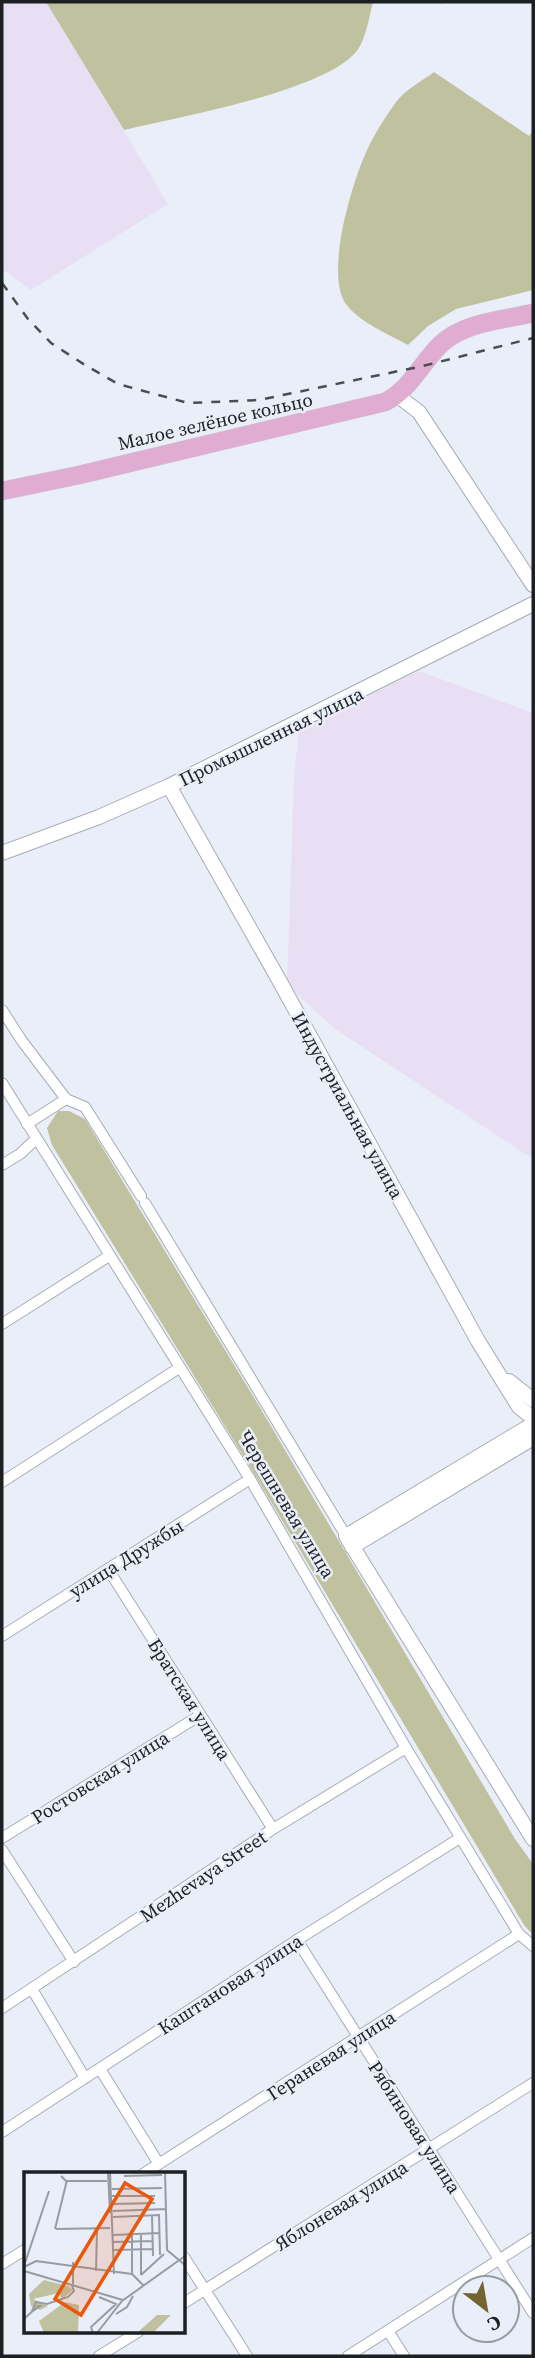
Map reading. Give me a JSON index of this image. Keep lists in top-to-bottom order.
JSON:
{
  "streets": {
    "main road": ["Малое зелёное кольцо"],
    "street": [
      "Промышленная улица",
      "Индустриальная улица",
      "Черешневая улица",
      "улица Дружбы",
      "Братская улица",
      "Ростовская улица",
      "Mezhevaya Street",
      "Каштановая улица",
      "Гераневая улица",
      "Рябиновая улица",
      "Яблоневая улица"
    ]
  },
  "crossings": [
    ["Промышленная улица", "Индустриальная улица"],
    ["Черешневая улица", "улица Дружбы"],
    ["Черешневая улица", "Mezhevaya Street"],
    ["Черешневая улица", "Каштановая улица"],
    ["Черешневая улица", "Гераневая улица"],
    ["улица Дружбы", "Братская улица"],
    ["Братская улица", "Ростовская улица"],
    ["Братская улица", "Mezhevaya Street"],
    ["Каштановая улица", "Рябиновая улица"],
    ["Гераневая улица", "Рябиновая улица"],
    ["Рябиновая улица", "Яблоневая улица"]
  ],
  "north": "bottom right"
}
